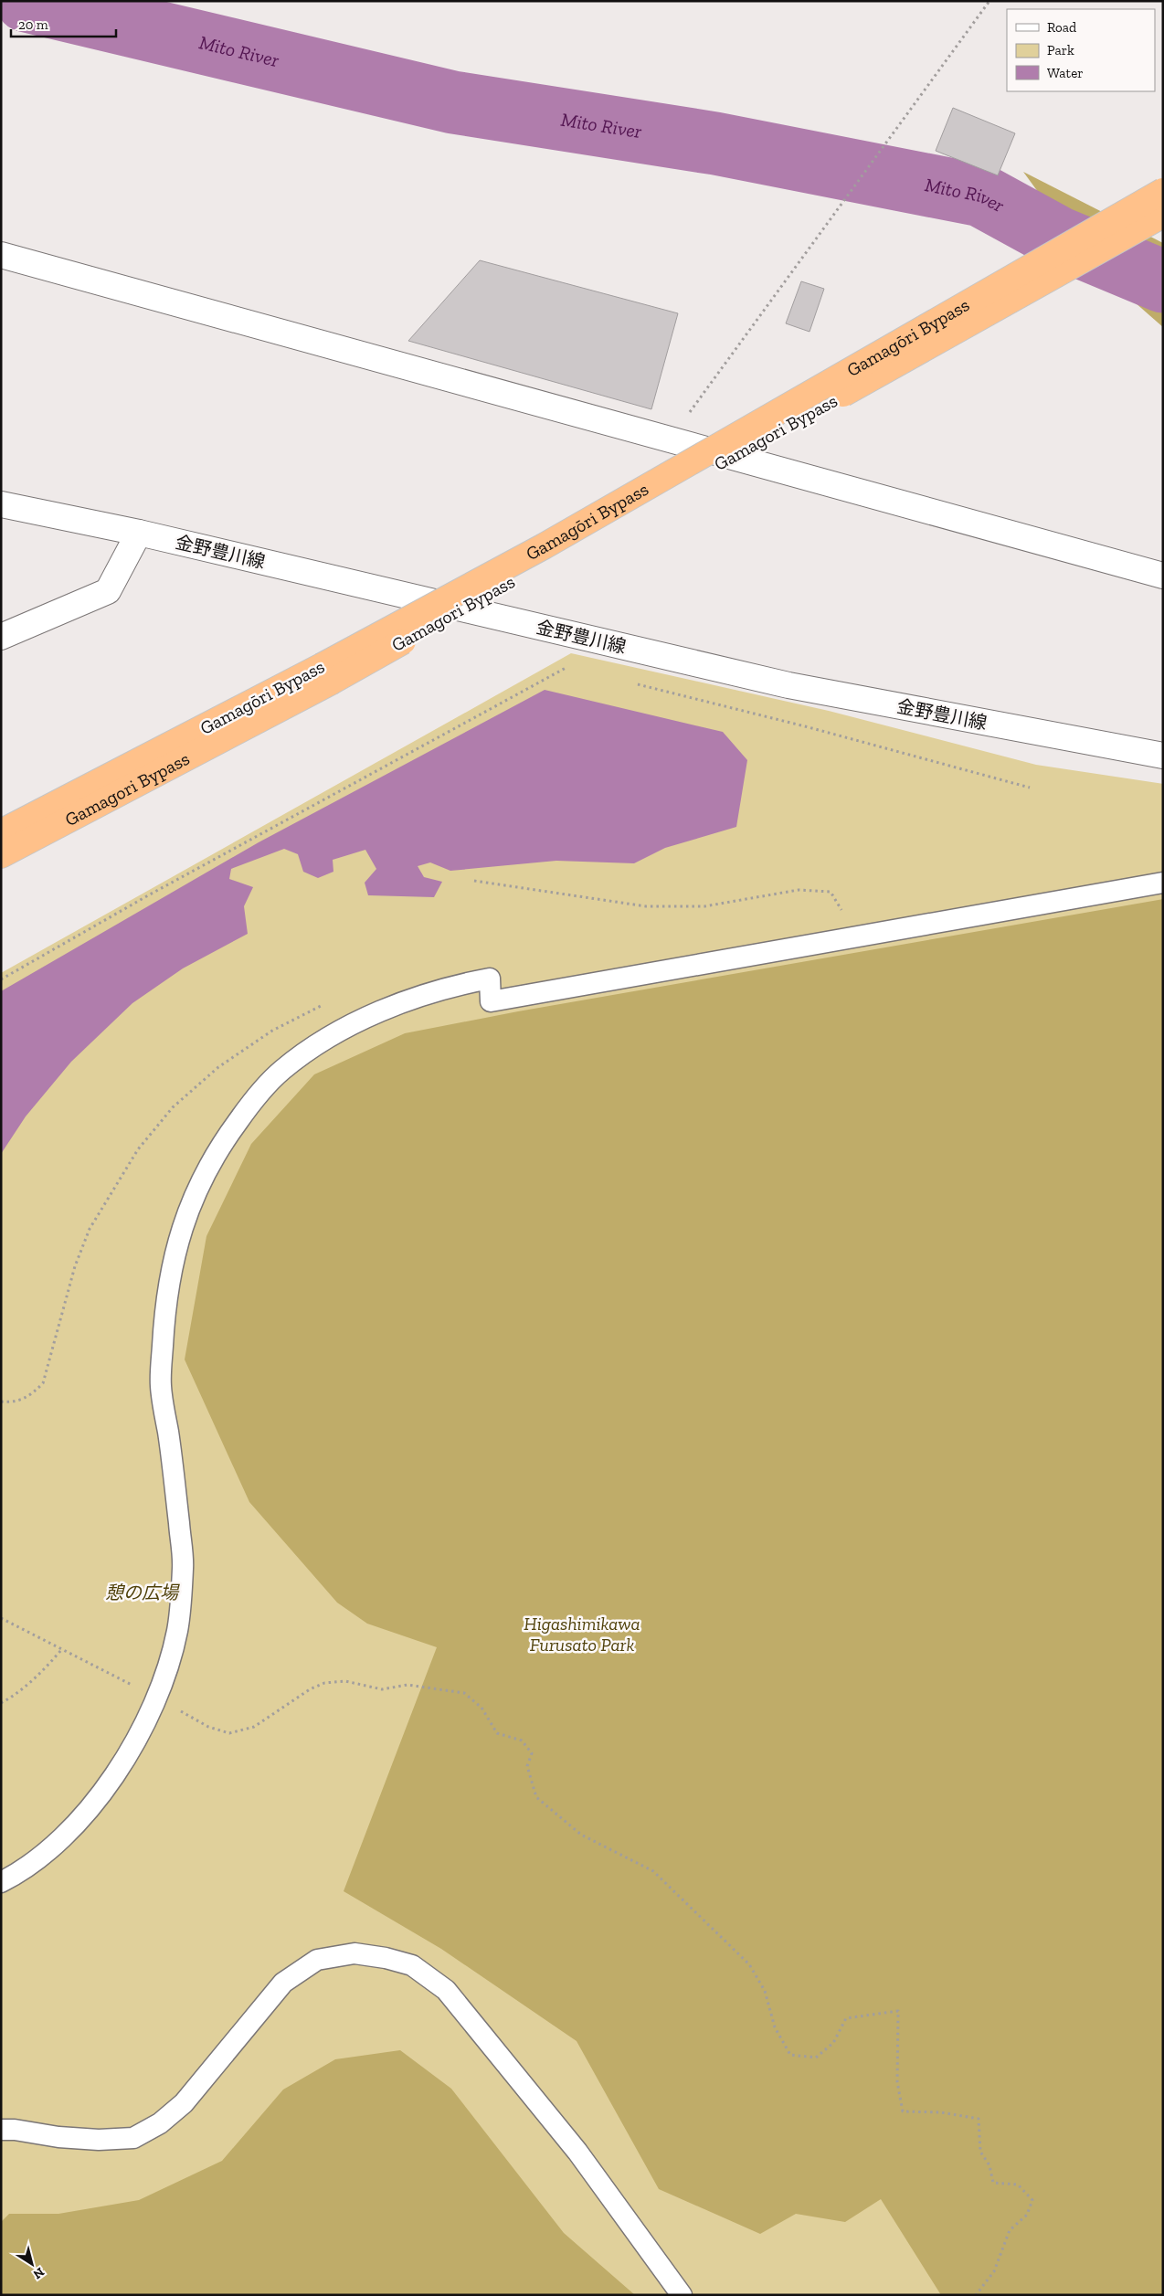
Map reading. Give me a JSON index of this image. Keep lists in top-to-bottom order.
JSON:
{
  "streets": {
    "highway": ["Gamagōri Bypass", "Gamagori Bypass"],
    "street": ["金野豊川線"]
  },
  "crossings": [
    ["Gamagōri Bypass", "Gamagori Bypass"]
  ],
  "water": ["Mito River"],
  "parks": ["憩の広場", "Higashimikawa Furusato Park"],
  "legend": ["Road", "Park", "Water"],
  "scale_bar": "20 m",
  "north": "bottom right"
}
